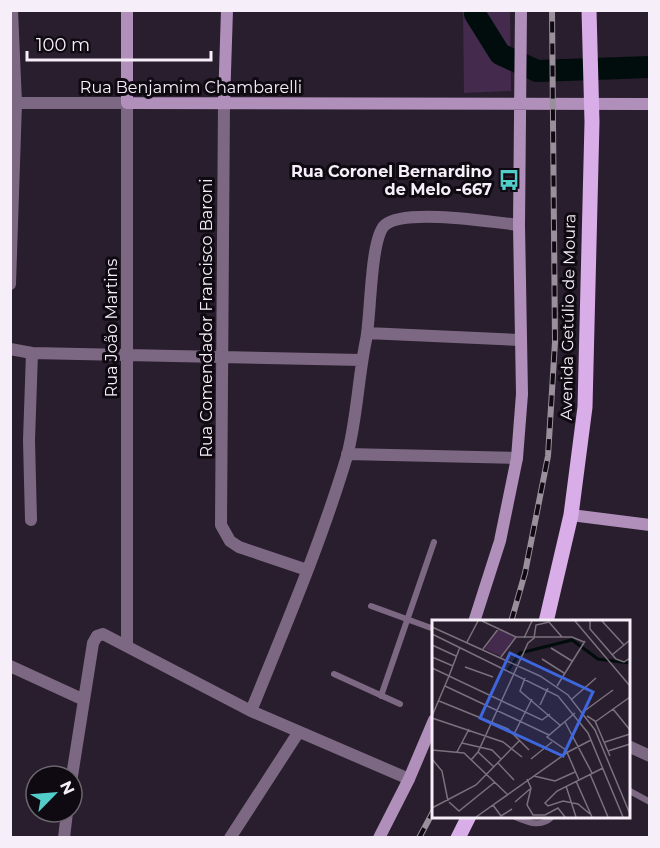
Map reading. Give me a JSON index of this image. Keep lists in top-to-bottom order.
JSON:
{
  "streets": {
    "main road": ["Avenida Getúlio de Moura"],
    "street": ["Rua Benjamim Chambarelli", "Rua Comendador Francisco Baroni", "Rua João Martins"]
  },
  "crossings": [
    ["Rua Benjamim Chambarelli", "Rua Comendador Francisco Baroni"],
    ["Rua Benjamim Chambarelli", "Rua João Martins"]
  ],
  "places": {
    "bus stop": ["Rua Coronel Bernardino de Melo -667"]
  },
  "scale_bar": "100 m",
  "north": "top right"
}
